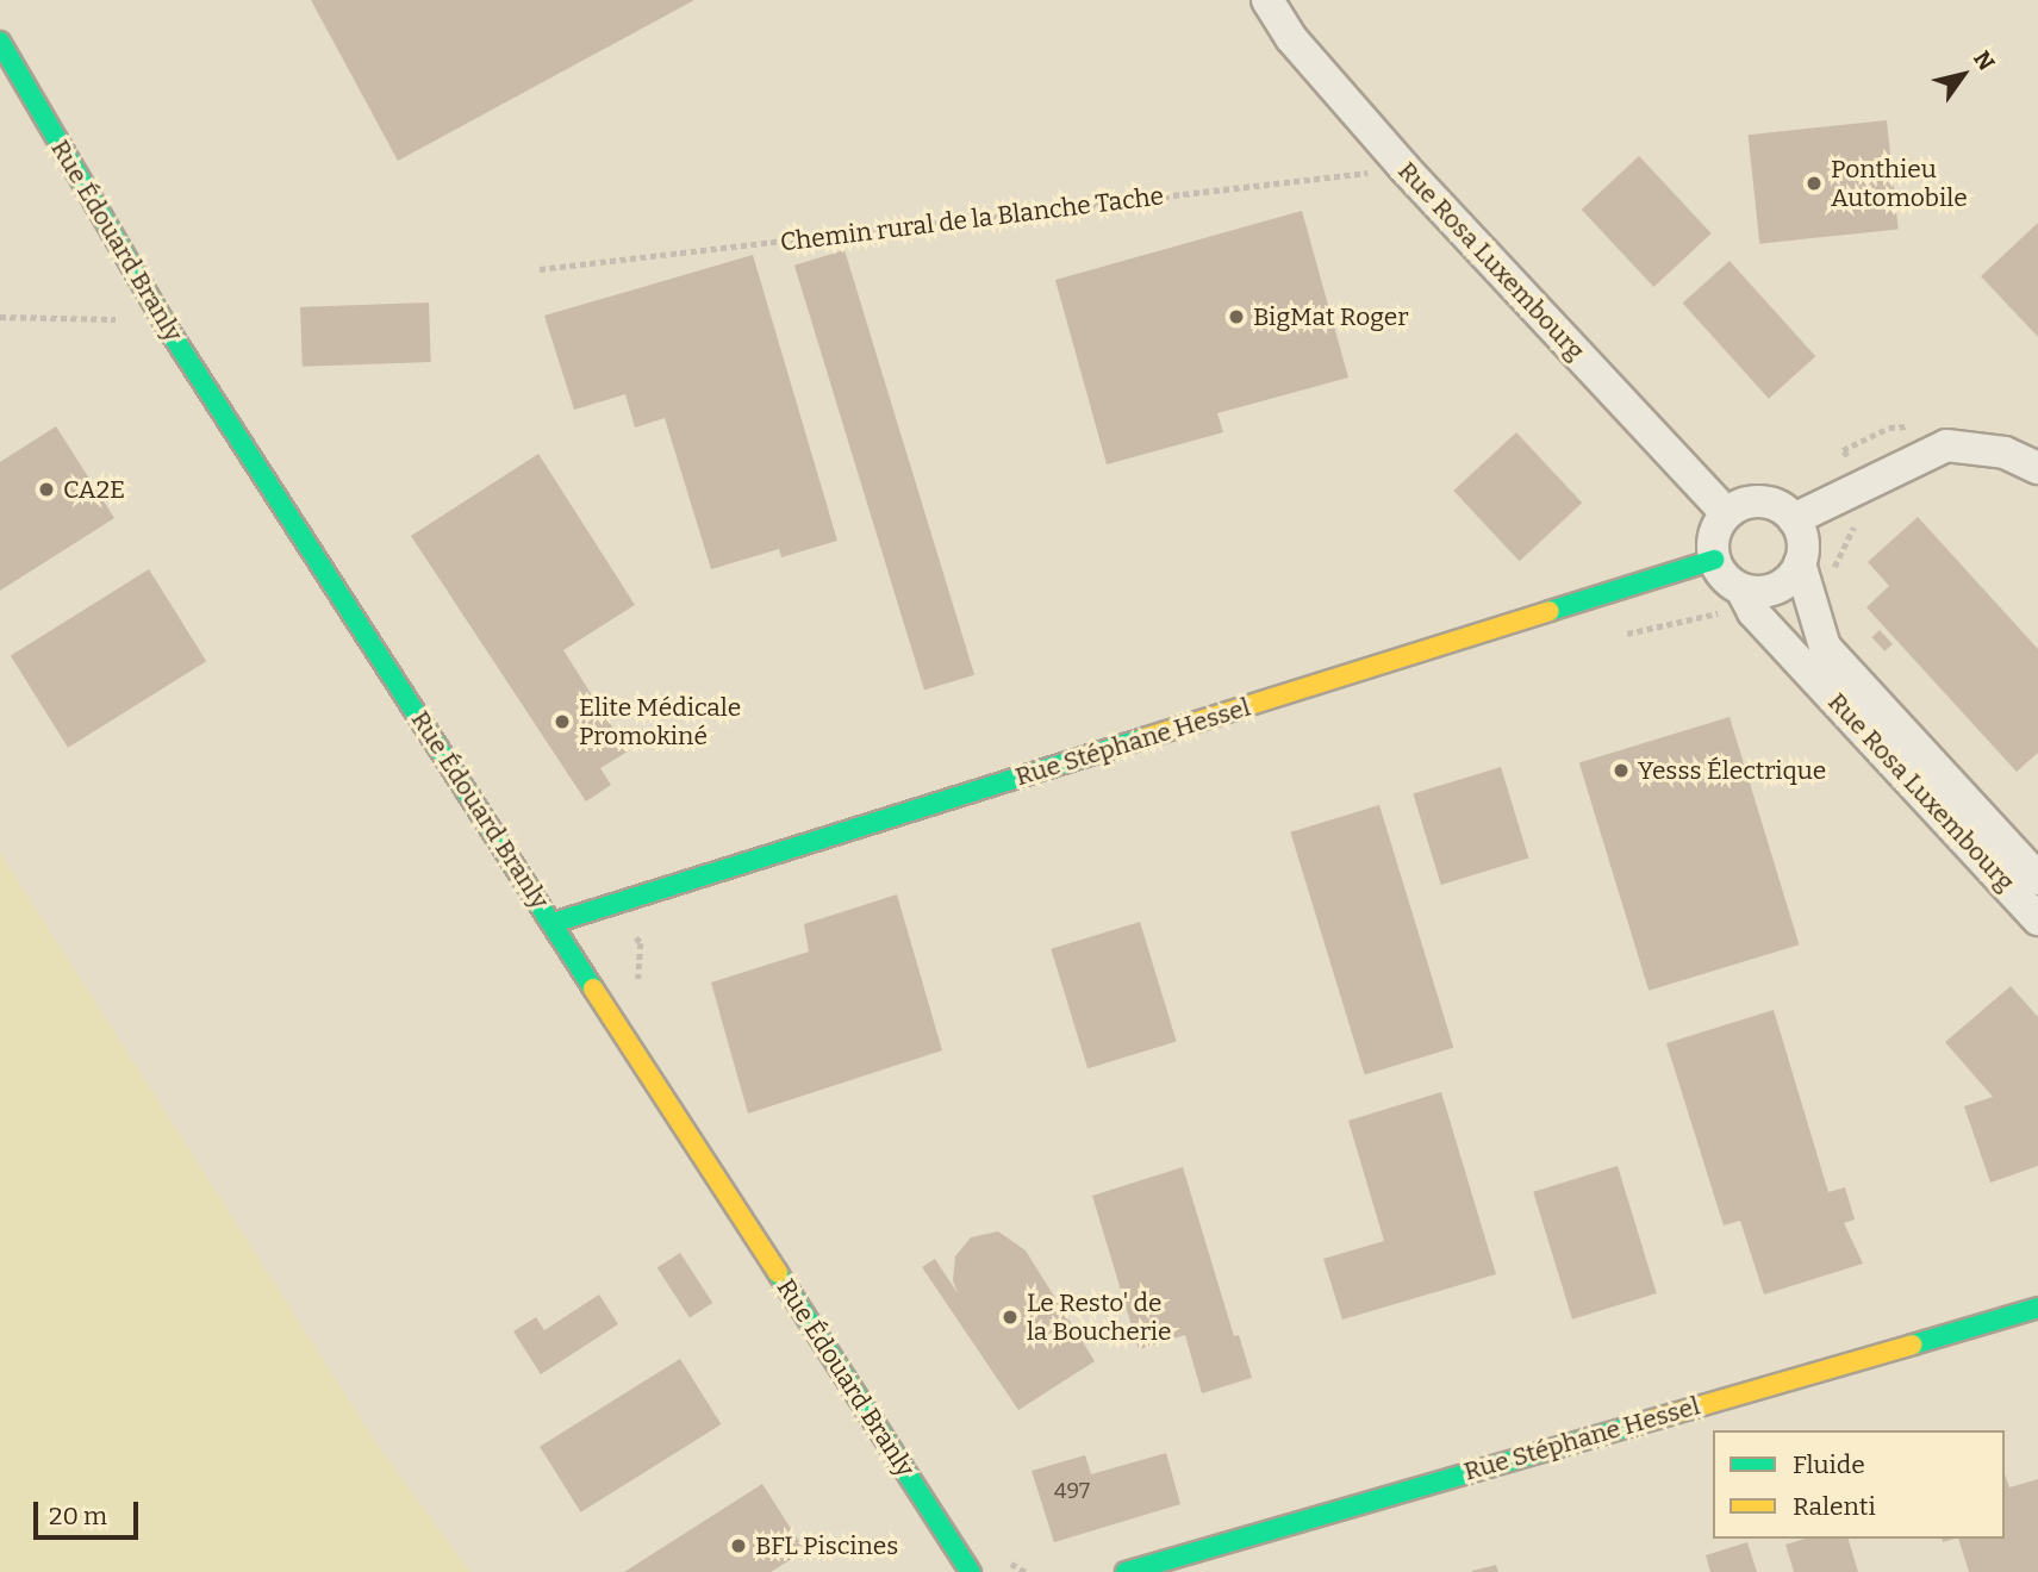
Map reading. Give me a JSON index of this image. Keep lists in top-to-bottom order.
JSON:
{
  "streets": {
    "street": ["Rue Édouard Branly", "Rue Rosa Luxembourg", "Rue Stéphane Hessel"],
    "path": ["Chemin rural de la Blanche Tache"]
  },
  "crossings": [
    ["Chemin rural de la Blanche Tache", "Rue Rosa Luxembourg"],
    ["Rue Édouard Branly", "Rue Stéphane Hessel"],
    ["Rue Rosa Luxembourg", "Rue Stéphane Hessel"]
  ],
  "places": [
    "Ponthieu Automobile",
    "BigMat Roger",
    "CA2E",
    "Elite Médicale Promokiné",
    "Yesss Électrique",
    "Le Resto' de la Boucherie",
    "BFL Piscines"
  ],
  "house_numbers": ["497"],
  "legend": ["Fluide", "Ralenti"],
  "scale_bar": "20 m",
  "north": "top right"
}
